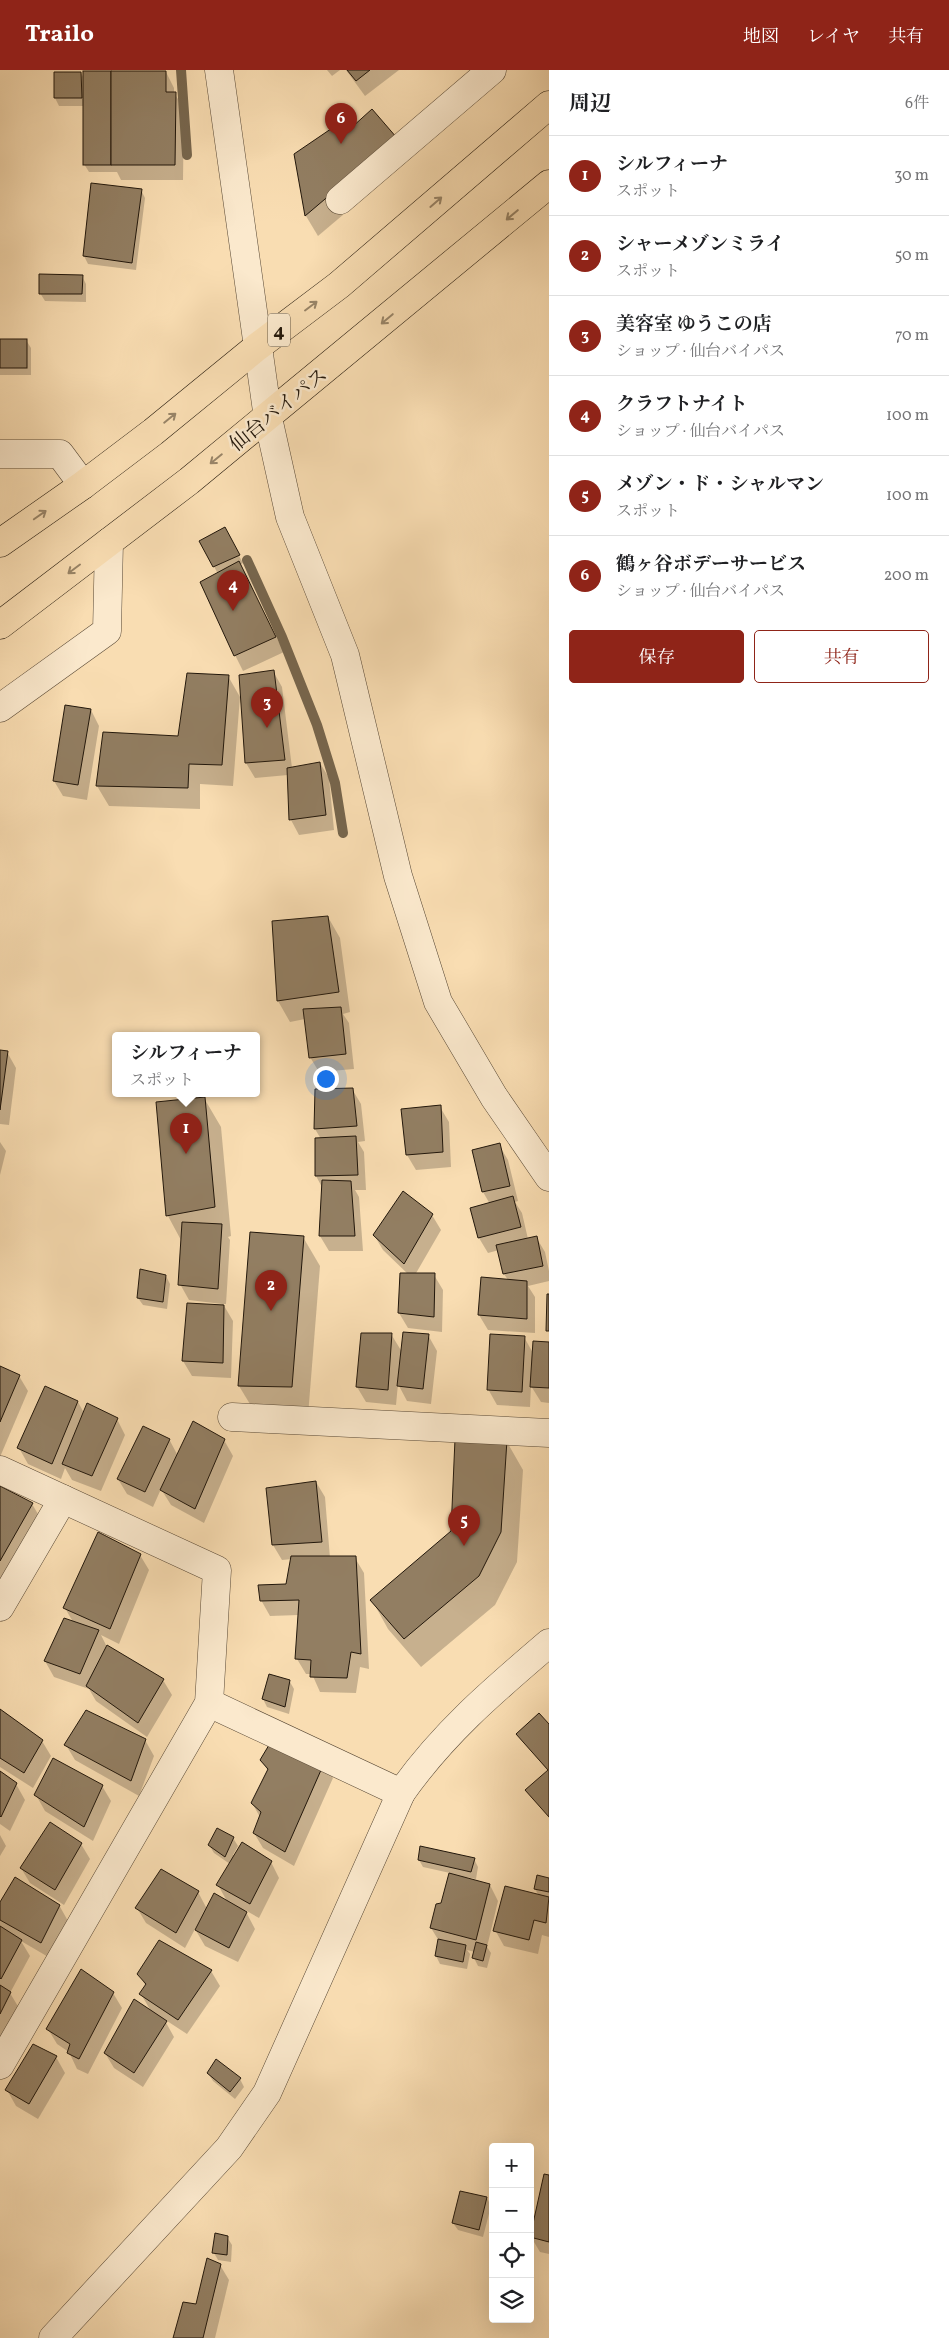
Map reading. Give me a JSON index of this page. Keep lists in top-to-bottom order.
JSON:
{
  "streets": {
    "highway": ["4", "仙台バイパス"]
  },
  "page": {
    "header": "Trailo",
    "nav": ["地図", "レイヤ", "共有"],
    "heading": ["周辺", "6件"],
    "pins": [
      "6",
      "4",
      "3",
      "1",
      "2",
      "5"
    ],
    "list": [
      {
        "mark": "1",
        "name": "シルフィーナ",
        "note": "スポット",
        "value": "30 m"
      },
      {
        "mark": "2",
        "name": "シャーメゾンミライ",
        "note": "スポット",
        "value": "50 m"
      },
      {
        "mark": "3",
        "name": "美容室 ゆうこの店",
        "note": "ショップ · 仙台バイパス",
        "value": "70 m"
      },
      {
        "mark": "4",
        "name": "クラフトナイト",
        "note": "ショップ · 仙台バイパス",
        "value": "100 m"
      },
      {
        "mark": "5",
        "name": "メゾン・ド・シャルマン",
        "note": "スポット",
        "value": "100 m"
      },
      {
        "mark": "6",
        "name": "鶴ヶ谷ボデーサービス",
        "note": "ショップ · 仙台バイパス",
        "value": "200 m"
      }
    ],
    "buttons": ["保存", "共有"],
    "popup": ["シルフィーナ", "スポット"],
    "map_buttons": ["+", "−"]
  }
}
